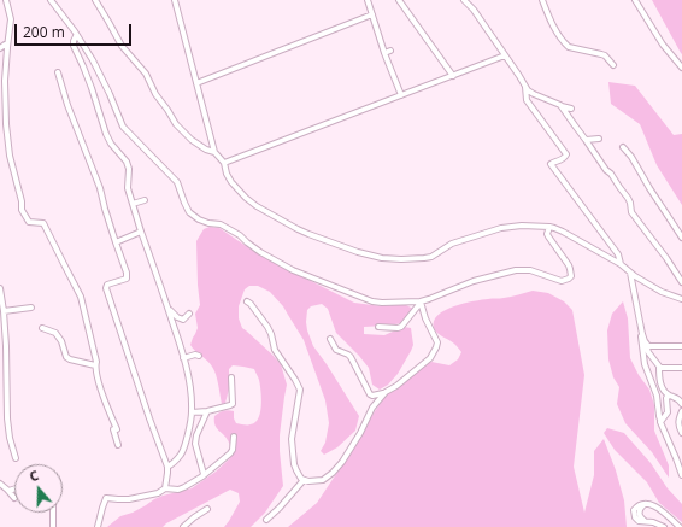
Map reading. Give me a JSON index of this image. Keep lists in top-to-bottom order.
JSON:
{
  "scale_bar": "200 m",
  "north": "top"
}
